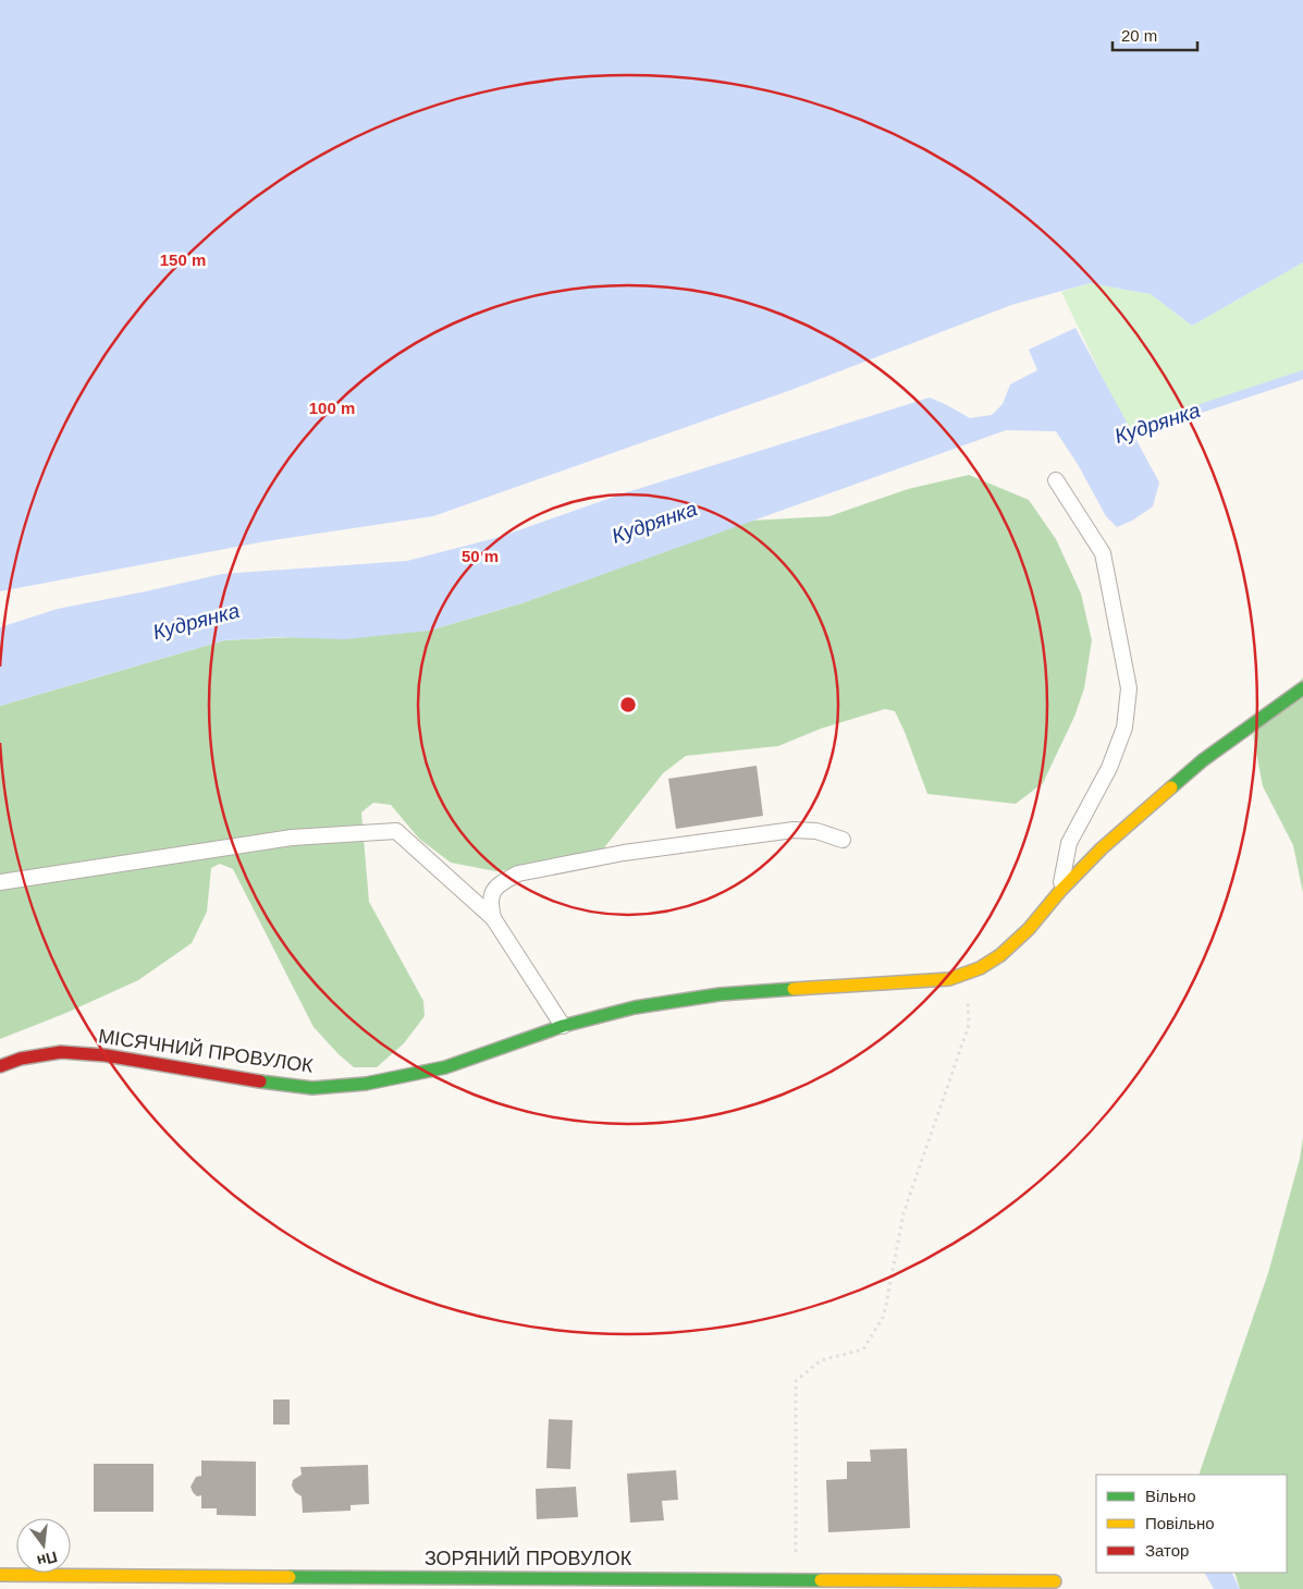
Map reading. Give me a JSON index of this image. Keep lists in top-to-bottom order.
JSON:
{
  "streets": {
    "street": ["МІСЯЧНИЙ ПРОВУЛОК", "ЗОРЯНИЙ ПРОВУЛОК"]
  },
  "water": ["Кудрянка"],
  "legend": ["Вільно", "Повільно", "Затор"],
  "scale_bar": "20 m",
  "north": "bottom",
  "rings": ["150 m", "100 m", "50 m"]
}
